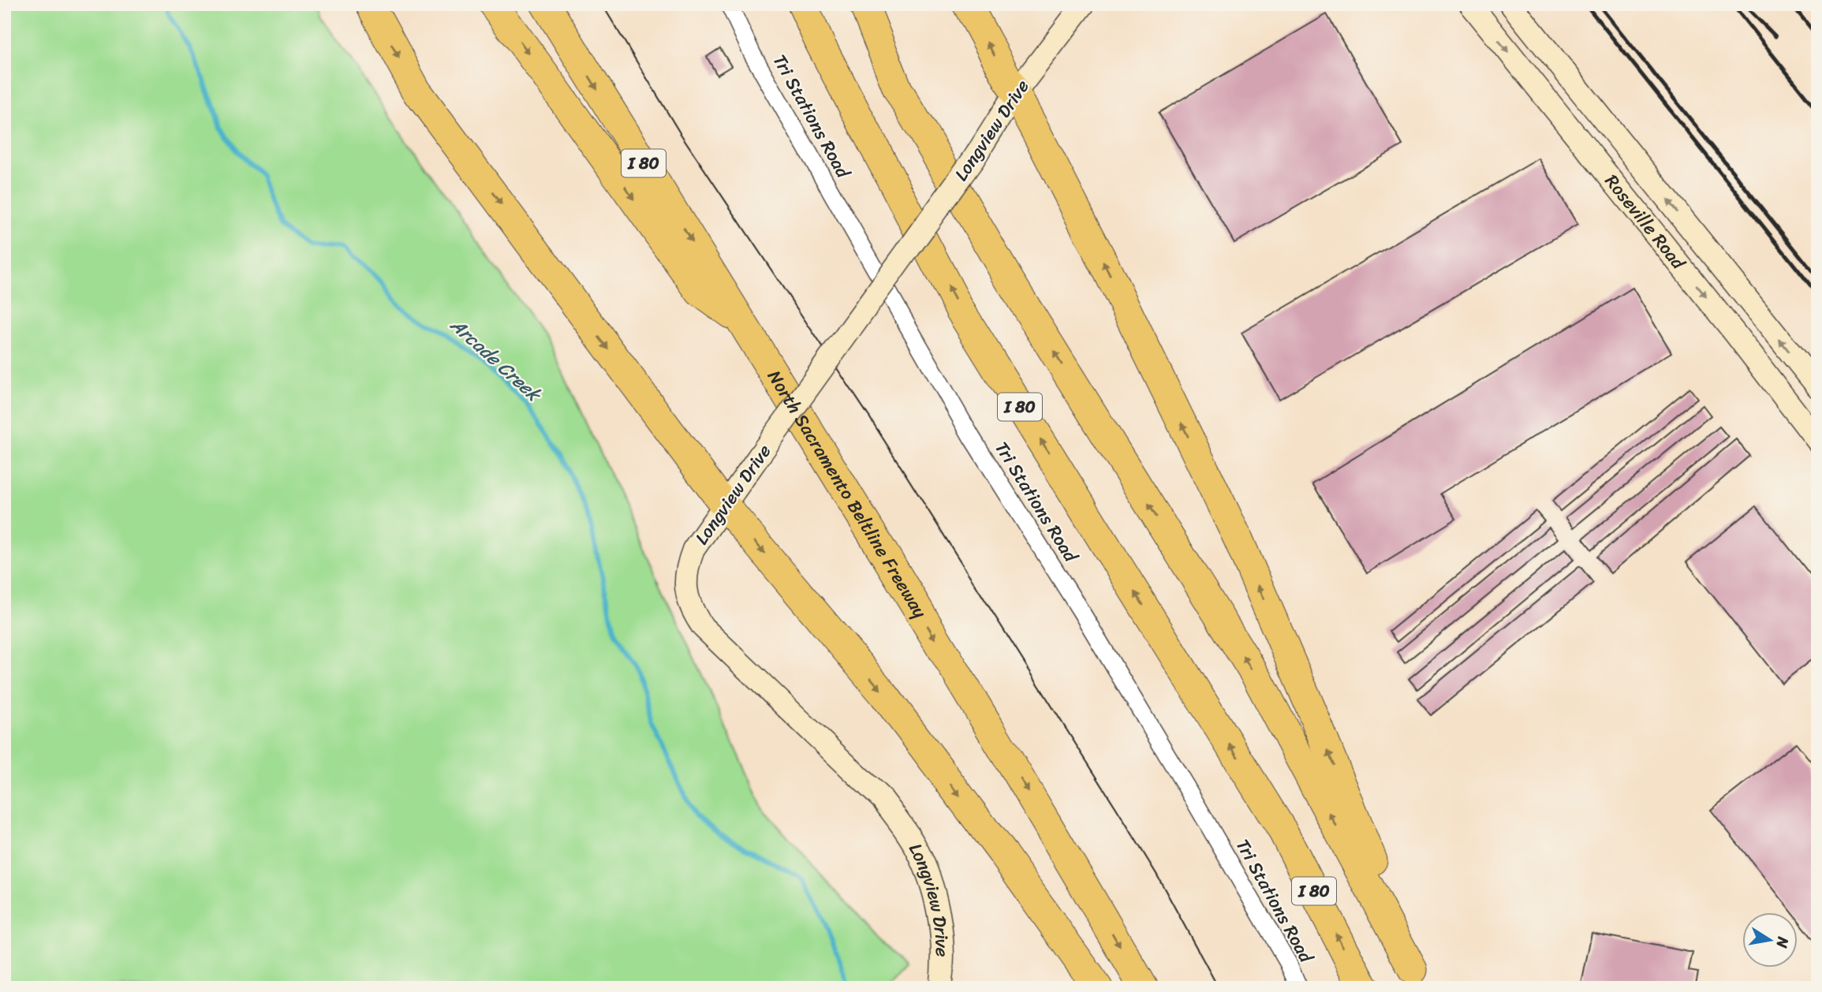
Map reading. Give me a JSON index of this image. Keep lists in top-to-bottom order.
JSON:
{
  "streets": {
    "highway": ["I 80", "North Sacramento Beltline Freeway"],
    "main road": ["Longview Drive", "Roseville Road"],
    "street": ["Tri Stations Road"]
  },
  "water": ["Arcade Creek"],
  "north": "right"
}
